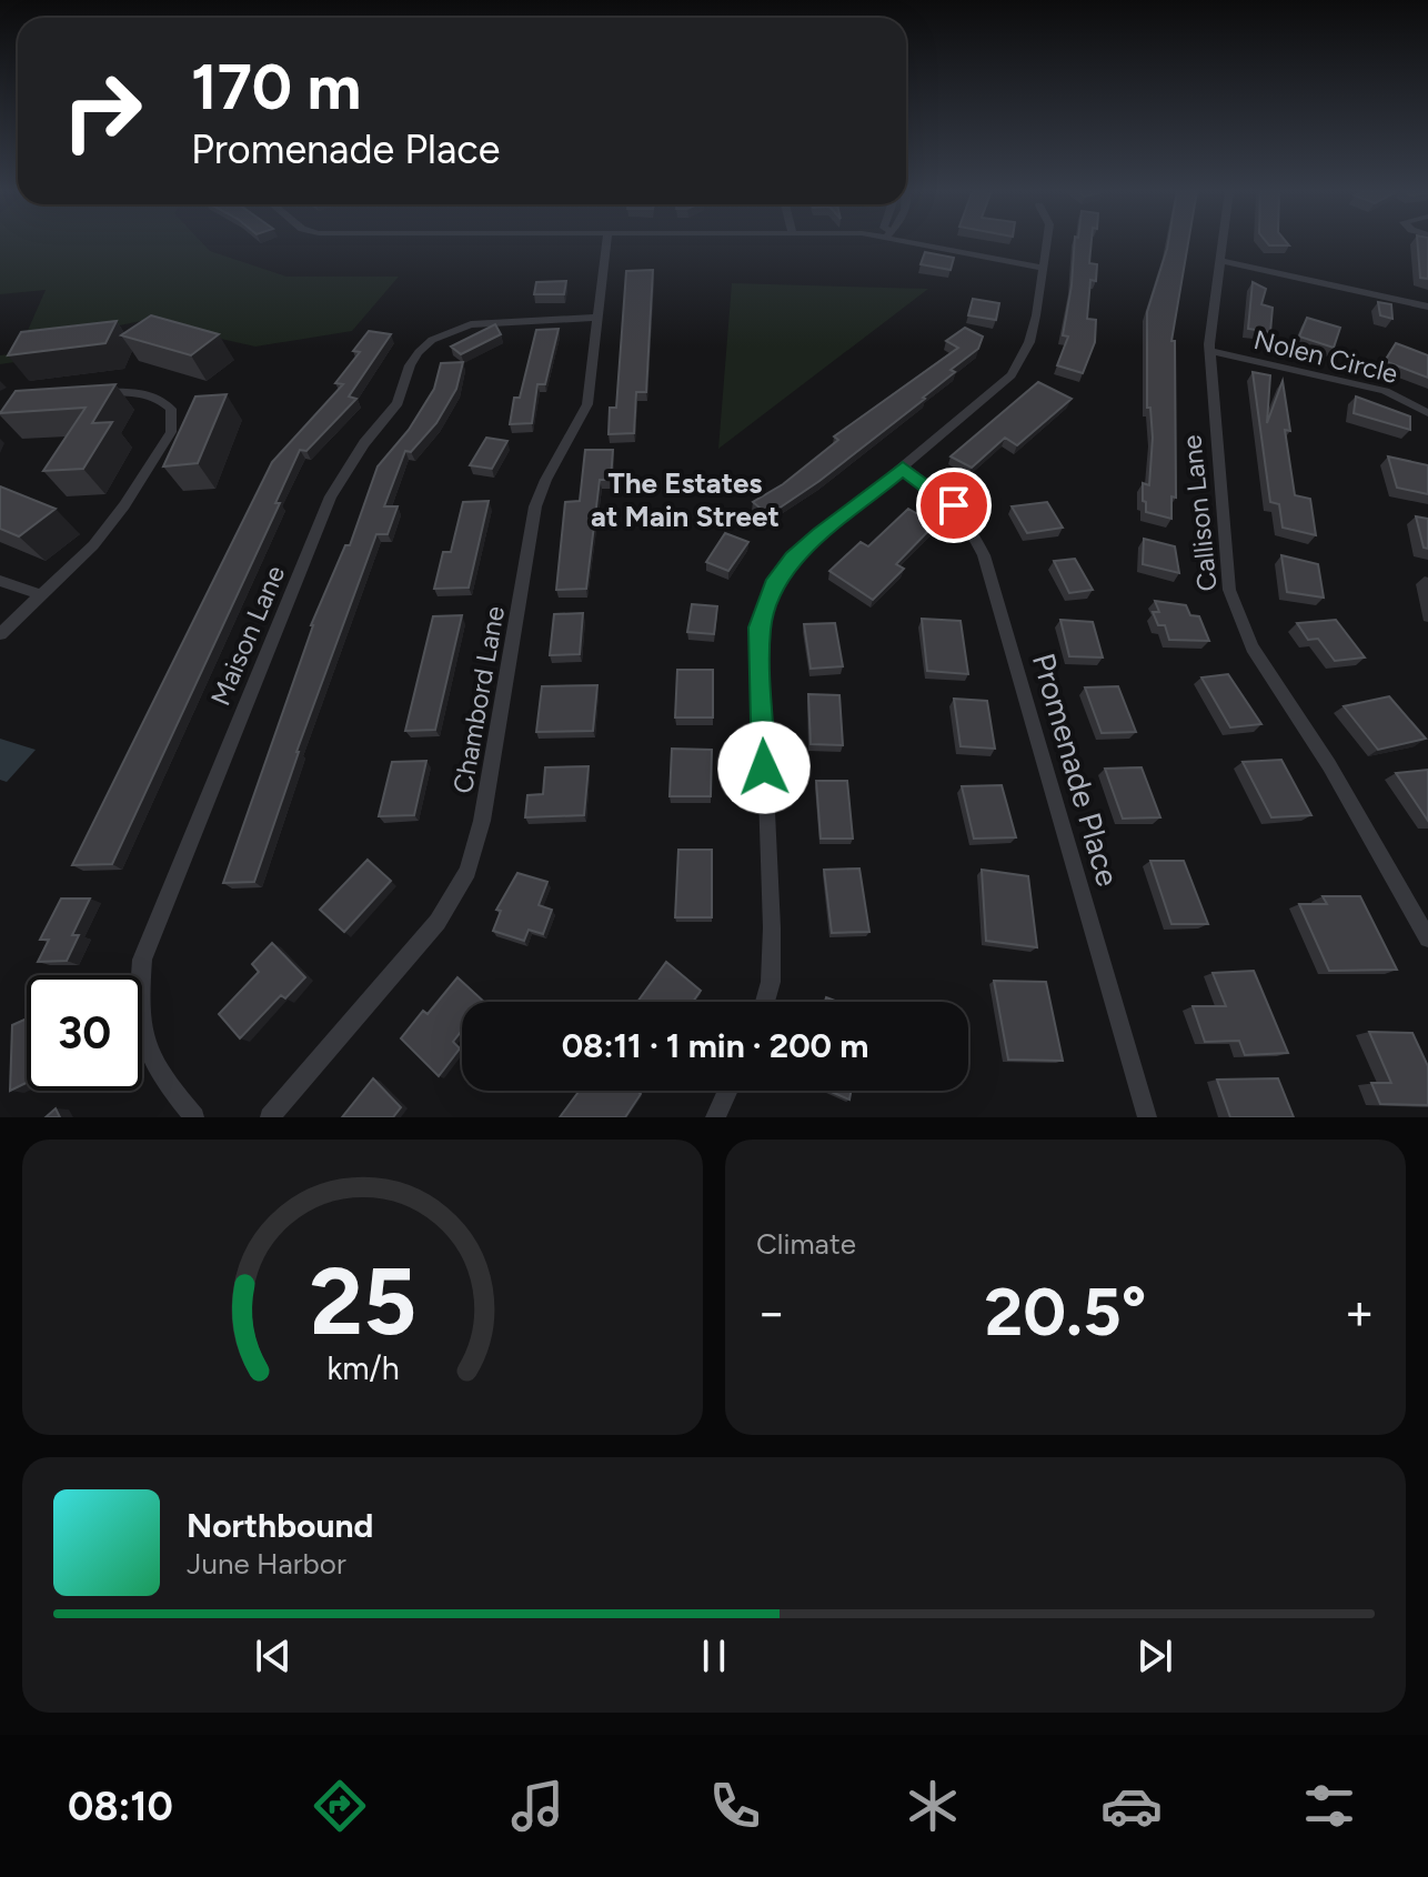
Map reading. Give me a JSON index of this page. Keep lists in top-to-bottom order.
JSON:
{
  "streets": {
    "street": [
      "Nolen Circle",
      "Callison Lane",
      "Maison Lane",
      "Chambord Lane",
      "Promenade Place"
    ]
  },
  "crossings": [
    ["Nolen Circle", "Callison Lane"],
    ["Maison Lane", "Chambord Lane"]
  ],
  "districts": ["The Estates at Main Street"],
  "page": {
    "turn": ["170 m", "Promenade Place"],
    "limit": "30",
    "trip": "08:11 · 1 min · 200 m",
    "tile": "Climate",
    "heat": ["−", "20.5°", "+"],
    "song": ["Northbound", "June Harbor"],
    "tabs": "08:10",
    "gauge": ["25", "km/h"]
  }
}
